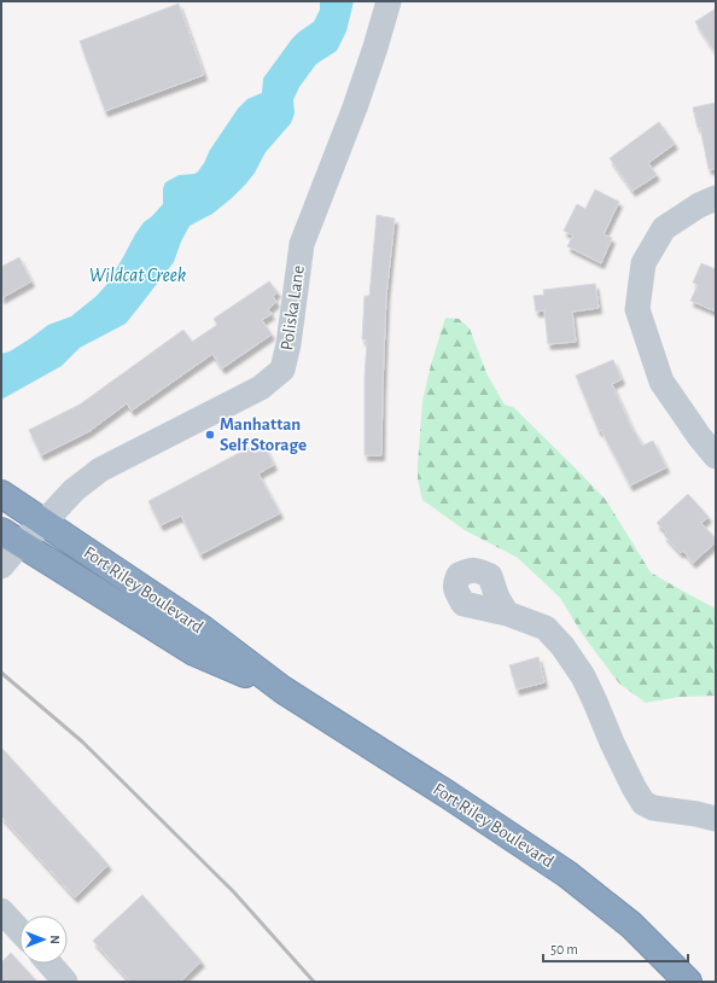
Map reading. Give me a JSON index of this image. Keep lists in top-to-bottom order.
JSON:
{
  "streets": {
    "highway": ["Fort Riley Boulevard"],
    "street": ["Poliska Lane"]
  },
  "crossings": [
    ["Poliska Lane", "Fort Riley Boulevard"]
  ],
  "water": ["Wildcat Creek"],
  "places": ["Manhattan Self Storage"],
  "scale_bar": "50 m",
  "north": "right"
}
